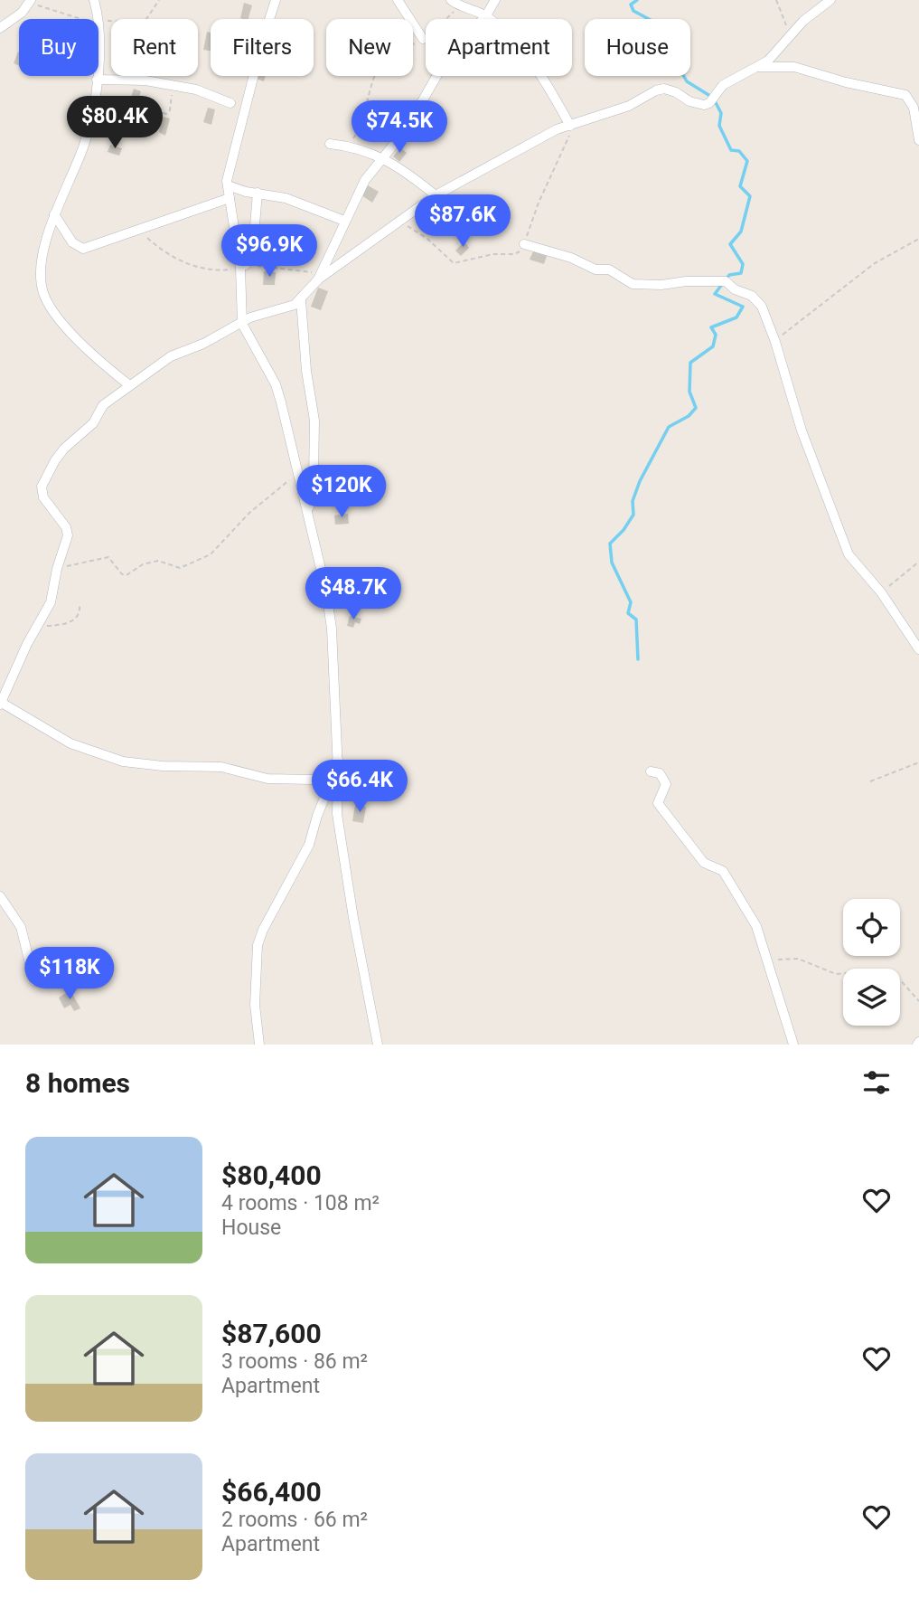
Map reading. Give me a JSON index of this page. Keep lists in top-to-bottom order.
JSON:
{
  "page": {
    "chip": [
      "Buy",
      "Rent",
      "Filters",
      "New",
      "Apartment",
      "House"
    ],
    "price": [
      "$80.4K",
      "$74.5K",
      "$87.6K",
      "$96.9K",
      "$120K",
      "$48.7K",
      "$66.4K",
      "$118K"
    ],
    "heading": "8 homes",
    "list": [
      {
        "name": "$80,400",
        "note": "4 rooms · 108 m² · House"
      },
      {
        "name": "$87,600",
        "note": "3 rooms · 86 m² · Apartment"
      },
      {
        "name": "$66,400",
        "note": "2 rooms · 66 m² · Apartment"
      }
    ]
  }
}
